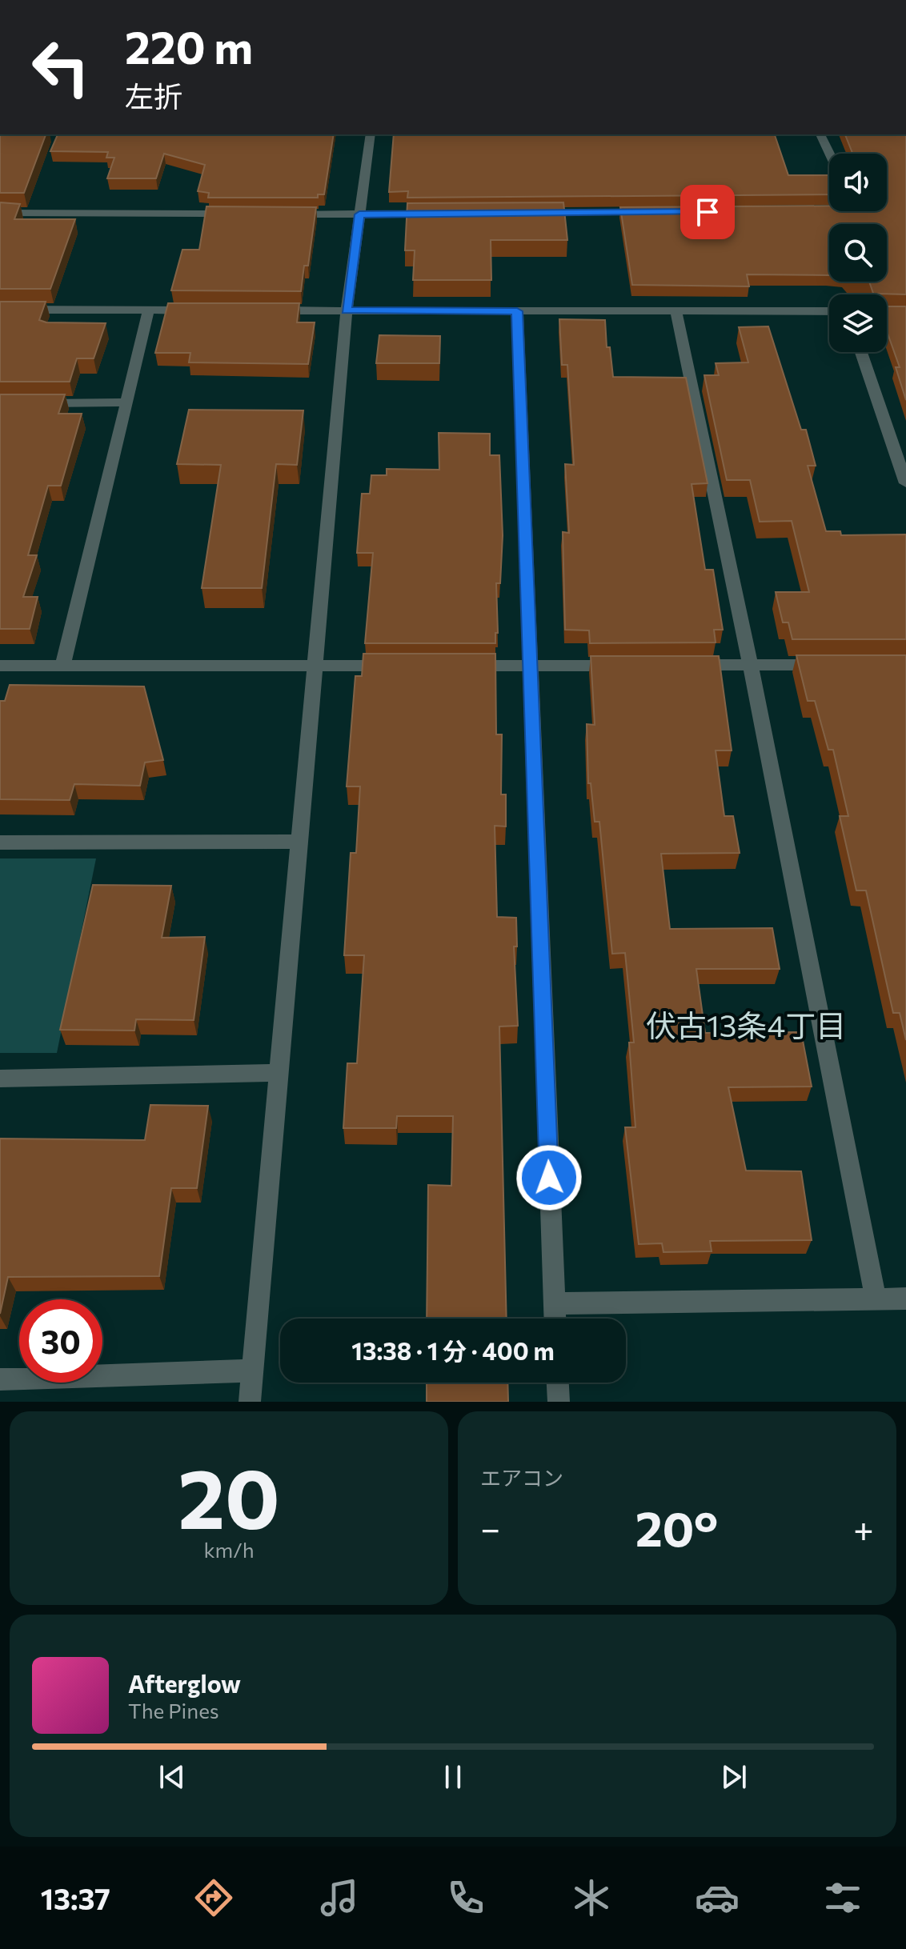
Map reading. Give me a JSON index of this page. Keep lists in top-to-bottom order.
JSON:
{
  "districts": ["伏古13条4丁目"],
  "page": {
    "turn": ["220 m", "左折"],
    "limit": "30",
    "trip": "13:38 · 1 分 · 400 m",
    "tile": [
      ["20", "km/h"],
      "エアコン"
    ],
    "heat": ["−", "20°", "+"],
    "song": ["Afterglow", "The Pines"],
    "tabs": "13:37"
  }
}
